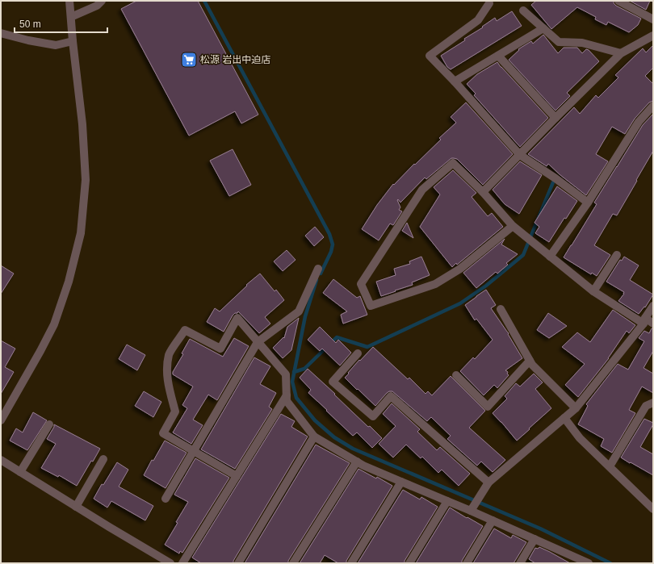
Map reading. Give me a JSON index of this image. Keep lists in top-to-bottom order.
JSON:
{
  "places": {
    "supermarket": ["松源 岩出中迫店"]
  },
  "scale_bar": "50 m"
}
